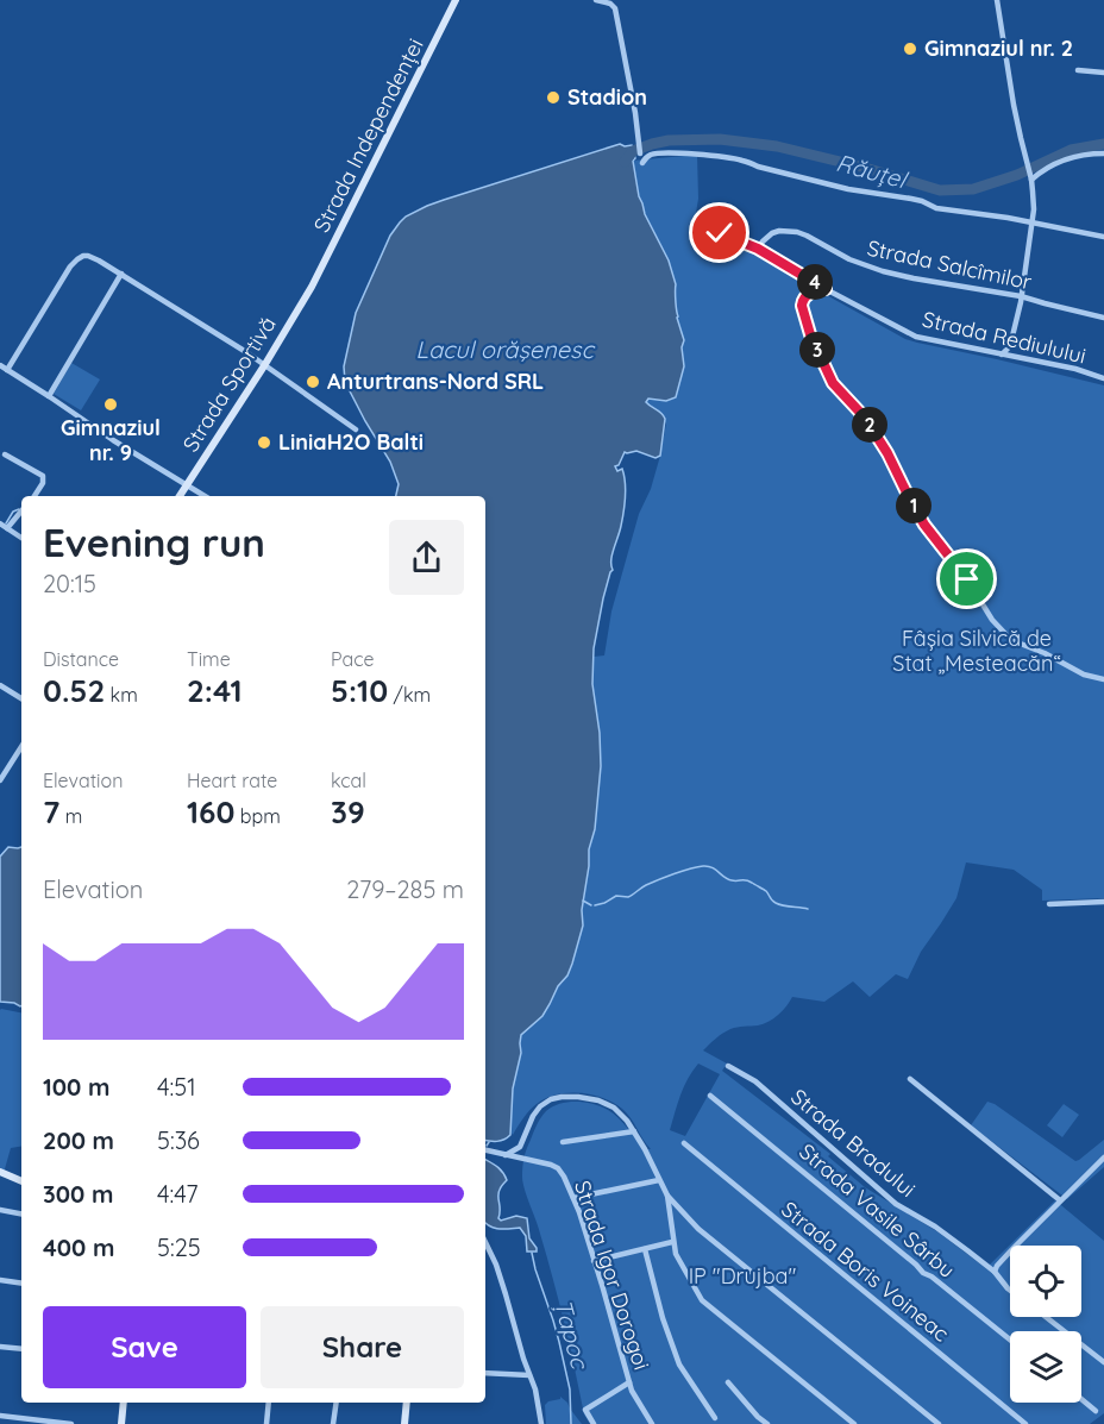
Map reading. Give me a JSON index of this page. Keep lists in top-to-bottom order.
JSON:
{
  "streets": {
    "street": [
      "Strada Independenței",
      "Strada Salcîmilor",
      "Strada Rediulului",
      "Strada Sportivă",
      "Strada Bradului",
      "Strada Vasile Sârbu",
      "Strada Boris Voineac",
      "Strada Igor Dorogoi"
    ]
  },
  "crossings": [
    ["Strada Independenței", "Strada Sportivă"],
    ["Strada Salcîmilor", "Strada Rediulului"]
  ],
  "water": ["Răuțel", "Lacul orăşenesc", "Țapoc"],
  "parks": ["Fâșia Silvică de Stat „Mesteacăn“", "IP \"Drujba\""],
  "places": [
    "Gimnaziul nr. 2",
    "Stadion",
    "Anturtrans-Nord SRL",
    "Gimnaziul nr. 9",
    "LiniaH2O Balti"
  ],
  "page": {
    "pins": [
      "4",
      "3",
      "2",
      "1"
    ],
    "heading": ["Evening run", "20:15"],
    "stats": [
      ["Distance", "0.52 km"],
      ["Time", "2:41"],
      ["Pace", "5:10 /km"],
      ["Elevation", "7 m"],
      ["Heart rate", "160 bpm"],
      ["kcal", "39"]
    ],
    "chart": ["Elevation", "279–285 m"],
    "list": [
      {
        "name": "100 m",
        "note": "4:51"
      },
      {
        "name": "200 m",
        "note": "5:36"
      },
      {
        "name": "300 m",
        "note": "4:47"
      },
      {
        "name": "400 m",
        "note": "5:25"
      }
    ],
    "buttons": ["Save", "Share"]
  }
}
